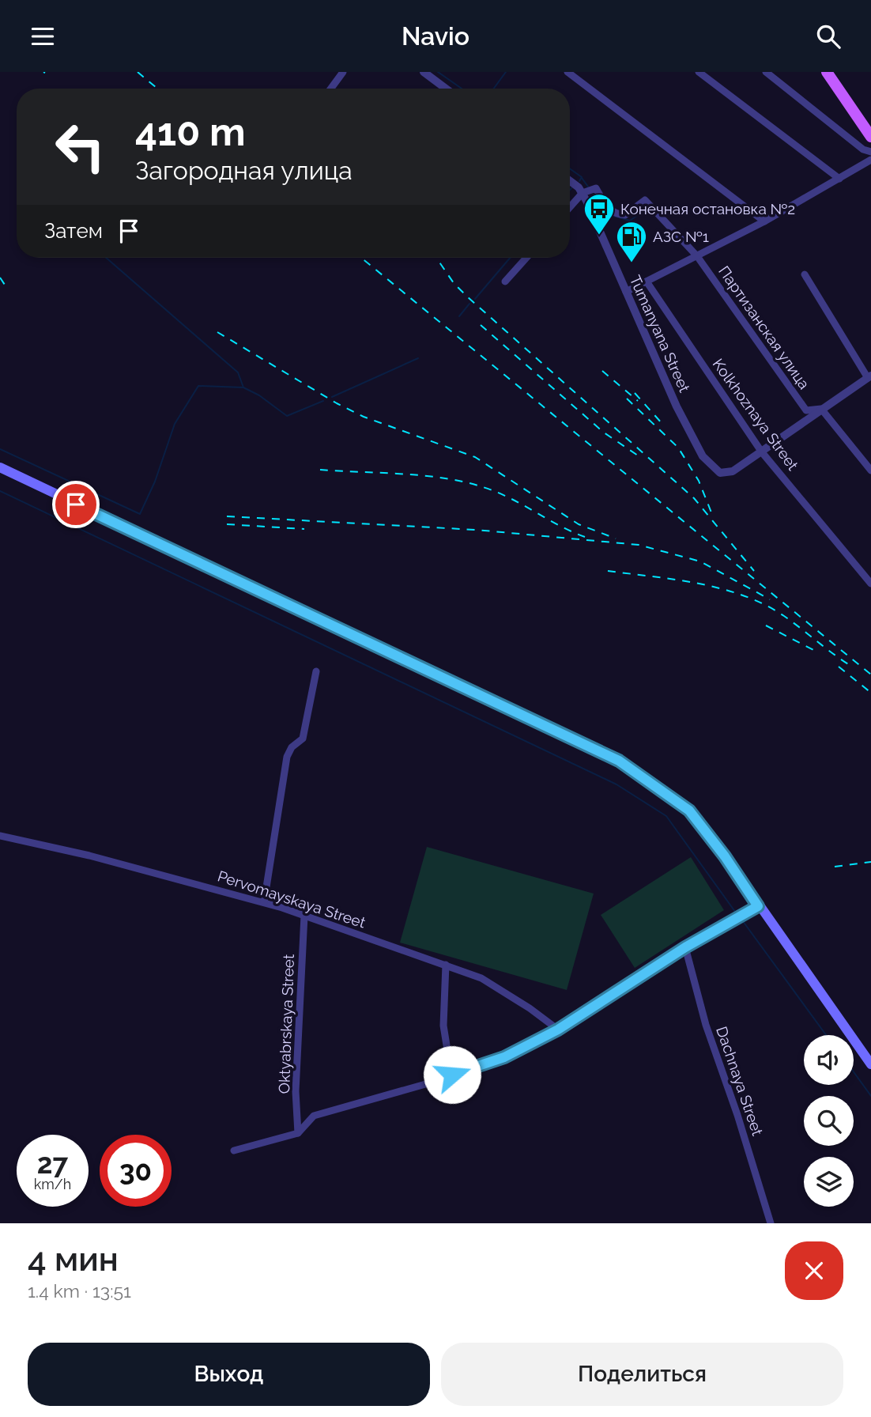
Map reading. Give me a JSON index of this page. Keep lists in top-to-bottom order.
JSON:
{
  "streets": {
    "street": [
      "Партизанская улица",
      "Tumanyana Street",
      "Kolkhoznaya Street",
      "Pervomayskaya Street",
      "Oktyabrskaya Street",
      "Dachnaya Street"
    ]
  },
  "crossings": [
    ["Партизанская улица", "Tumanyana Street"],
    ["Tumanyana Street", "Kolkhoznaya Street"],
    ["Pervomayskaya Street", "Oktyabrskaya Street"]
  ],
  "places": {
    "bus stop": ["Конечная остановка №2"],
    "fuel station": ["АЗС №1"]
  },
  "page": {
    "header": "Navio",
    "turn": ["410 m", "Загородная улица"],
    "then": "Затем",
    "speed": "27 km/h",
    "limit": "30",
    "heading": ["4 мин", "1.4 km · 13:51"],
    "buttons": ["Выход", "Поделиться"]
  }
}
